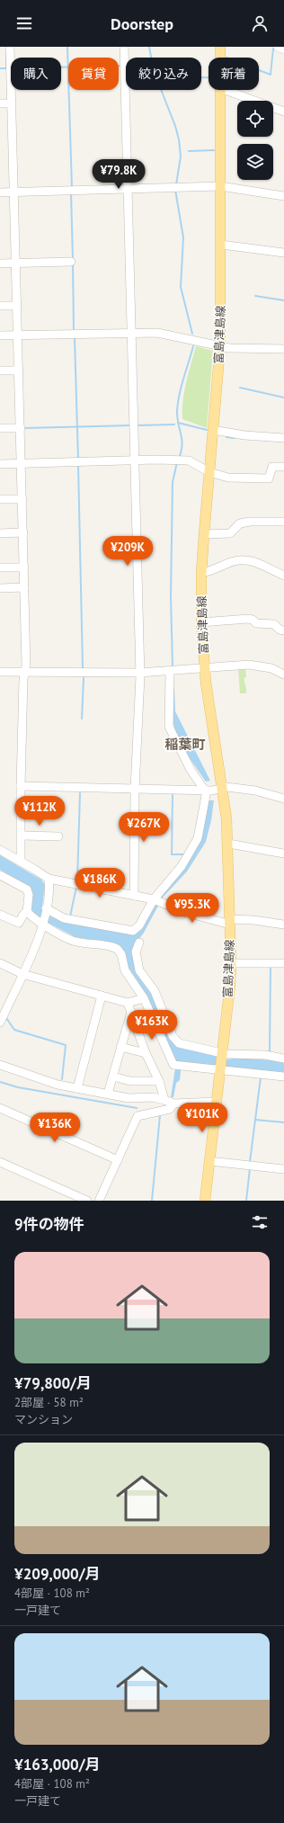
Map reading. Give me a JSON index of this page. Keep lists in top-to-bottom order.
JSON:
{
  "streets": {
    "main road": ["富島津島線"]
  },
  "districts": ["稲葉町"],
  "page": {
    "header": "Doorstep",
    "chip": [
      "購入",
      "賃貸",
      "絞り込み",
      "新着"
    ],
    "price": [
      "¥79.8K",
      "¥209K",
      "¥112K",
      "¥267K",
      "¥186K",
      "¥95.3K",
      "¥163K",
      "¥101K",
      "¥136K"
    ],
    "heading": "9件の物件",
    "list": [
      {
        "name": "¥79,800/月",
        "note": "2部屋 · 58 m² · マンション"
      },
      {
        "name": "¥209,000/月",
        "note": "4部屋 · 108 m² · 一戸建て"
      },
      {
        "name": "¥163,000/月",
        "note": "4部屋 · 108 m² · 一戸建て"
      }
    ]
  }
}
